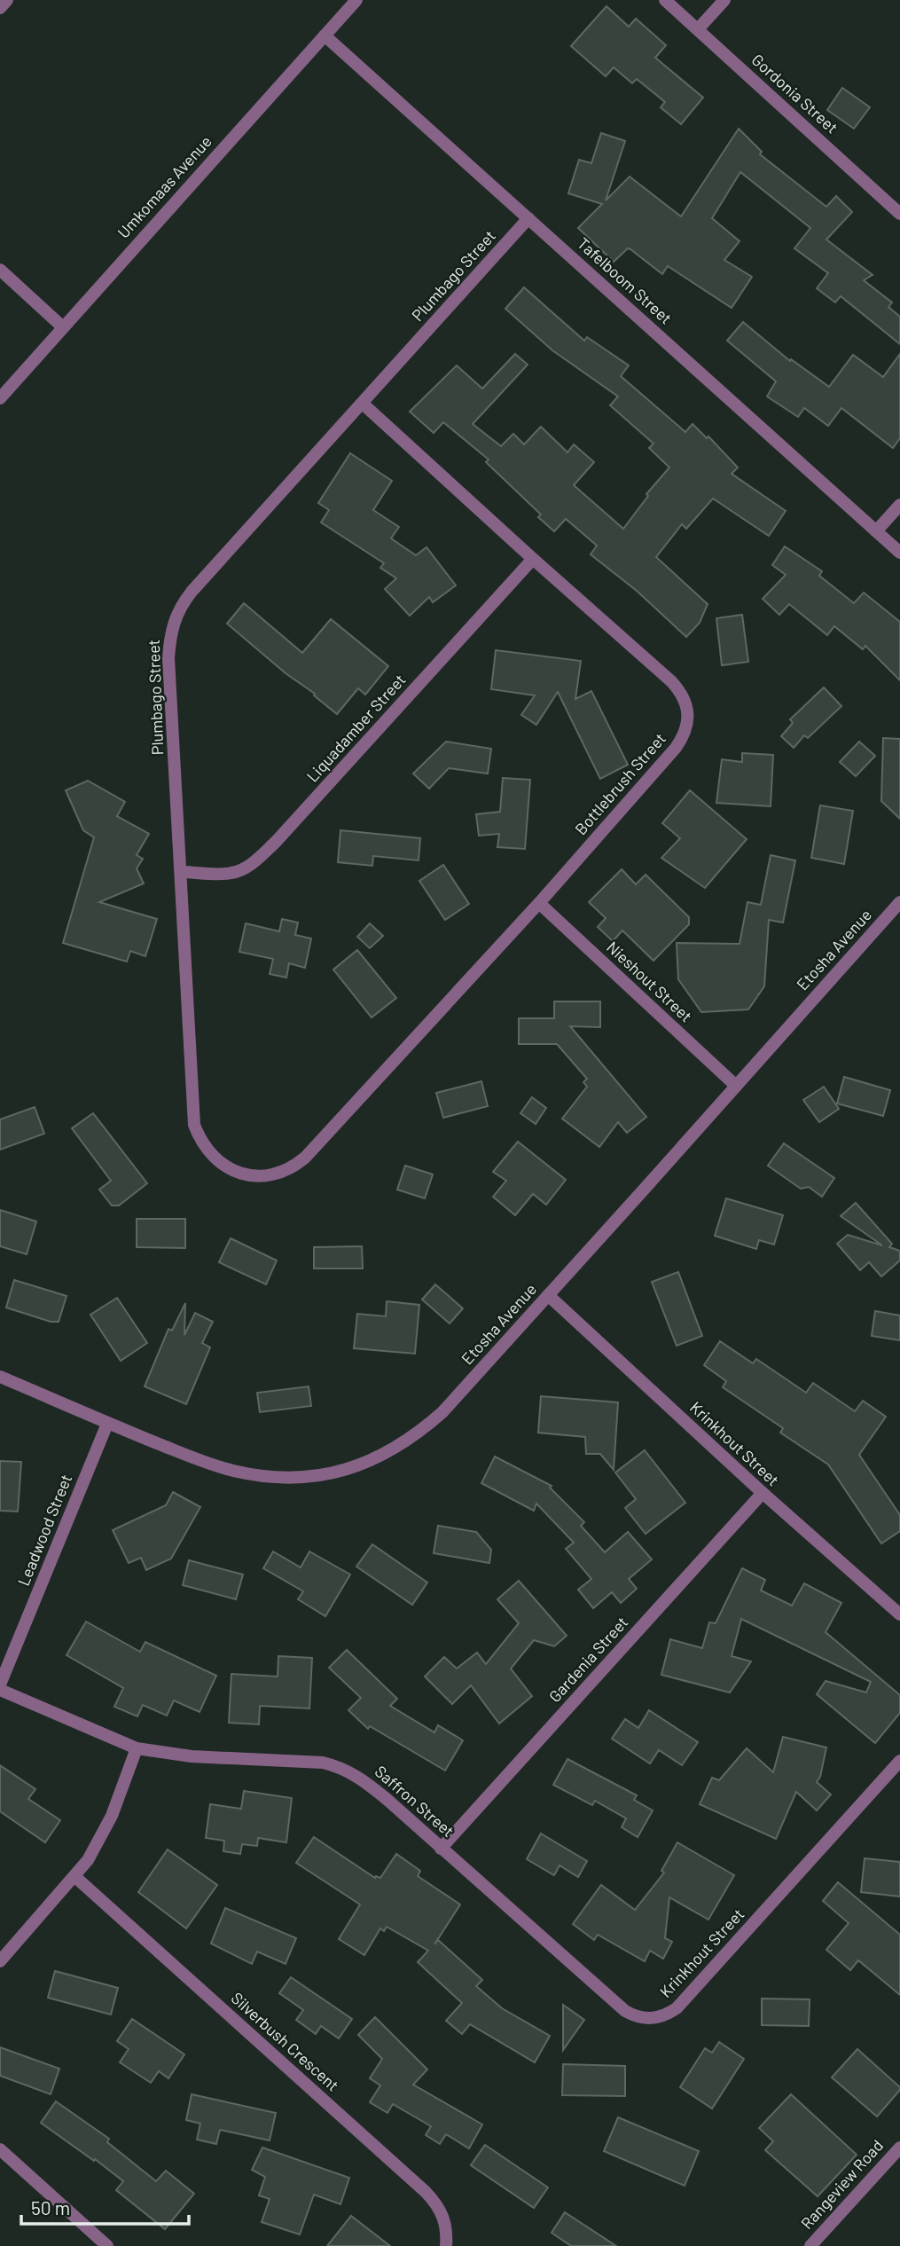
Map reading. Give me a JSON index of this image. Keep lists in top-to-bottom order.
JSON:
{
  "streets": {
    "street": [
      "Gordonia Street",
      "Umkomaas Avenue",
      "Plumbago Street",
      "Tafelboom Street",
      "Liquadamber Street",
      "Bottlebrush Street",
      "Etosha Avenue",
      "Nieshout Street",
      "Krinkhout Street",
      "Leadwood Street",
      "Gardenia Street",
      "Saffron Street",
      "Silverbush Crescent",
      "Rangeview Road"
    ]
  },
  "crossings": [
    ["Umkomaas Avenue", "Tafelboom Street"],
    ["Plumbago Street", "Tafelboom Street"],
    ["Plumbago Street", "Liquadamber Street"],
    ["Plumbago Street", "Bottlebrush Street"],
    ["Liquadamber Street", "Bottlebrush Street"],
    ["Bottlebrush Street", "Nieshout Street"],
    ["Etosha Avenue", "Nieshout Street"],
    ["Etosha Avenue", "Krinkhout Street"],
    ["Etosha Avenue", "Leadwood Street"],
    ["Krinkhout Street", "Gardenia Street"],
    ["Krinkhout Street", "Saffron Street"],
    ["Gardenia Street", "Saffron Street"]
  ],
  "scale_bar": "50 m"
}
